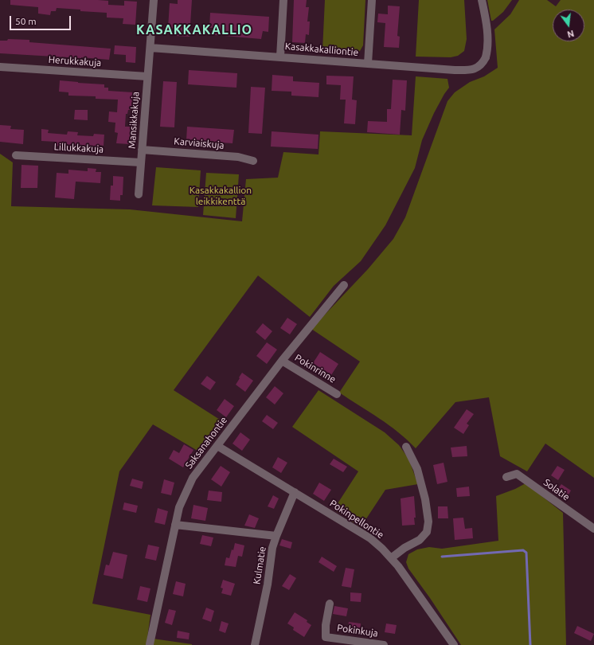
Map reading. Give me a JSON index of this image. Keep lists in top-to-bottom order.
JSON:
{
  "streets": {
    "street": [
      "Kasakkakalliontie",
      "Herukkakuja",
      "Mansikkakuja",
      "Karviaiskuja",
      "Lillukkakuja",
      "Pokinrinne",
      "Saksanahontie",
      "Solatie",
      "Pokinpellontie",
      "Kulmatie",
      "Pokinkuja"
    ]
  },
  "crossings": [
    ["Kasakkakalliontie", "Mansikkakuja"],
    ["Herukkakuja", "Mansikkakuja"],
    ["Mansikkakuja", "Karviaiskuja"],
    ["Mansikkakuja", "Lillukkakuja"],
    ["Pokinrinne", "Saksanahontie"],
    ["Saksanahontie", "Pokinpellontie"],
    ["Pokinpellontie", "Kulmatie"]
  ],
  "districts": ["KASAKKAKALLIO"],
  "parks": ["Kasakkakallion leikkikenttä"],
  "scale_bar": "50 m",
  "north": "bottom"
}
